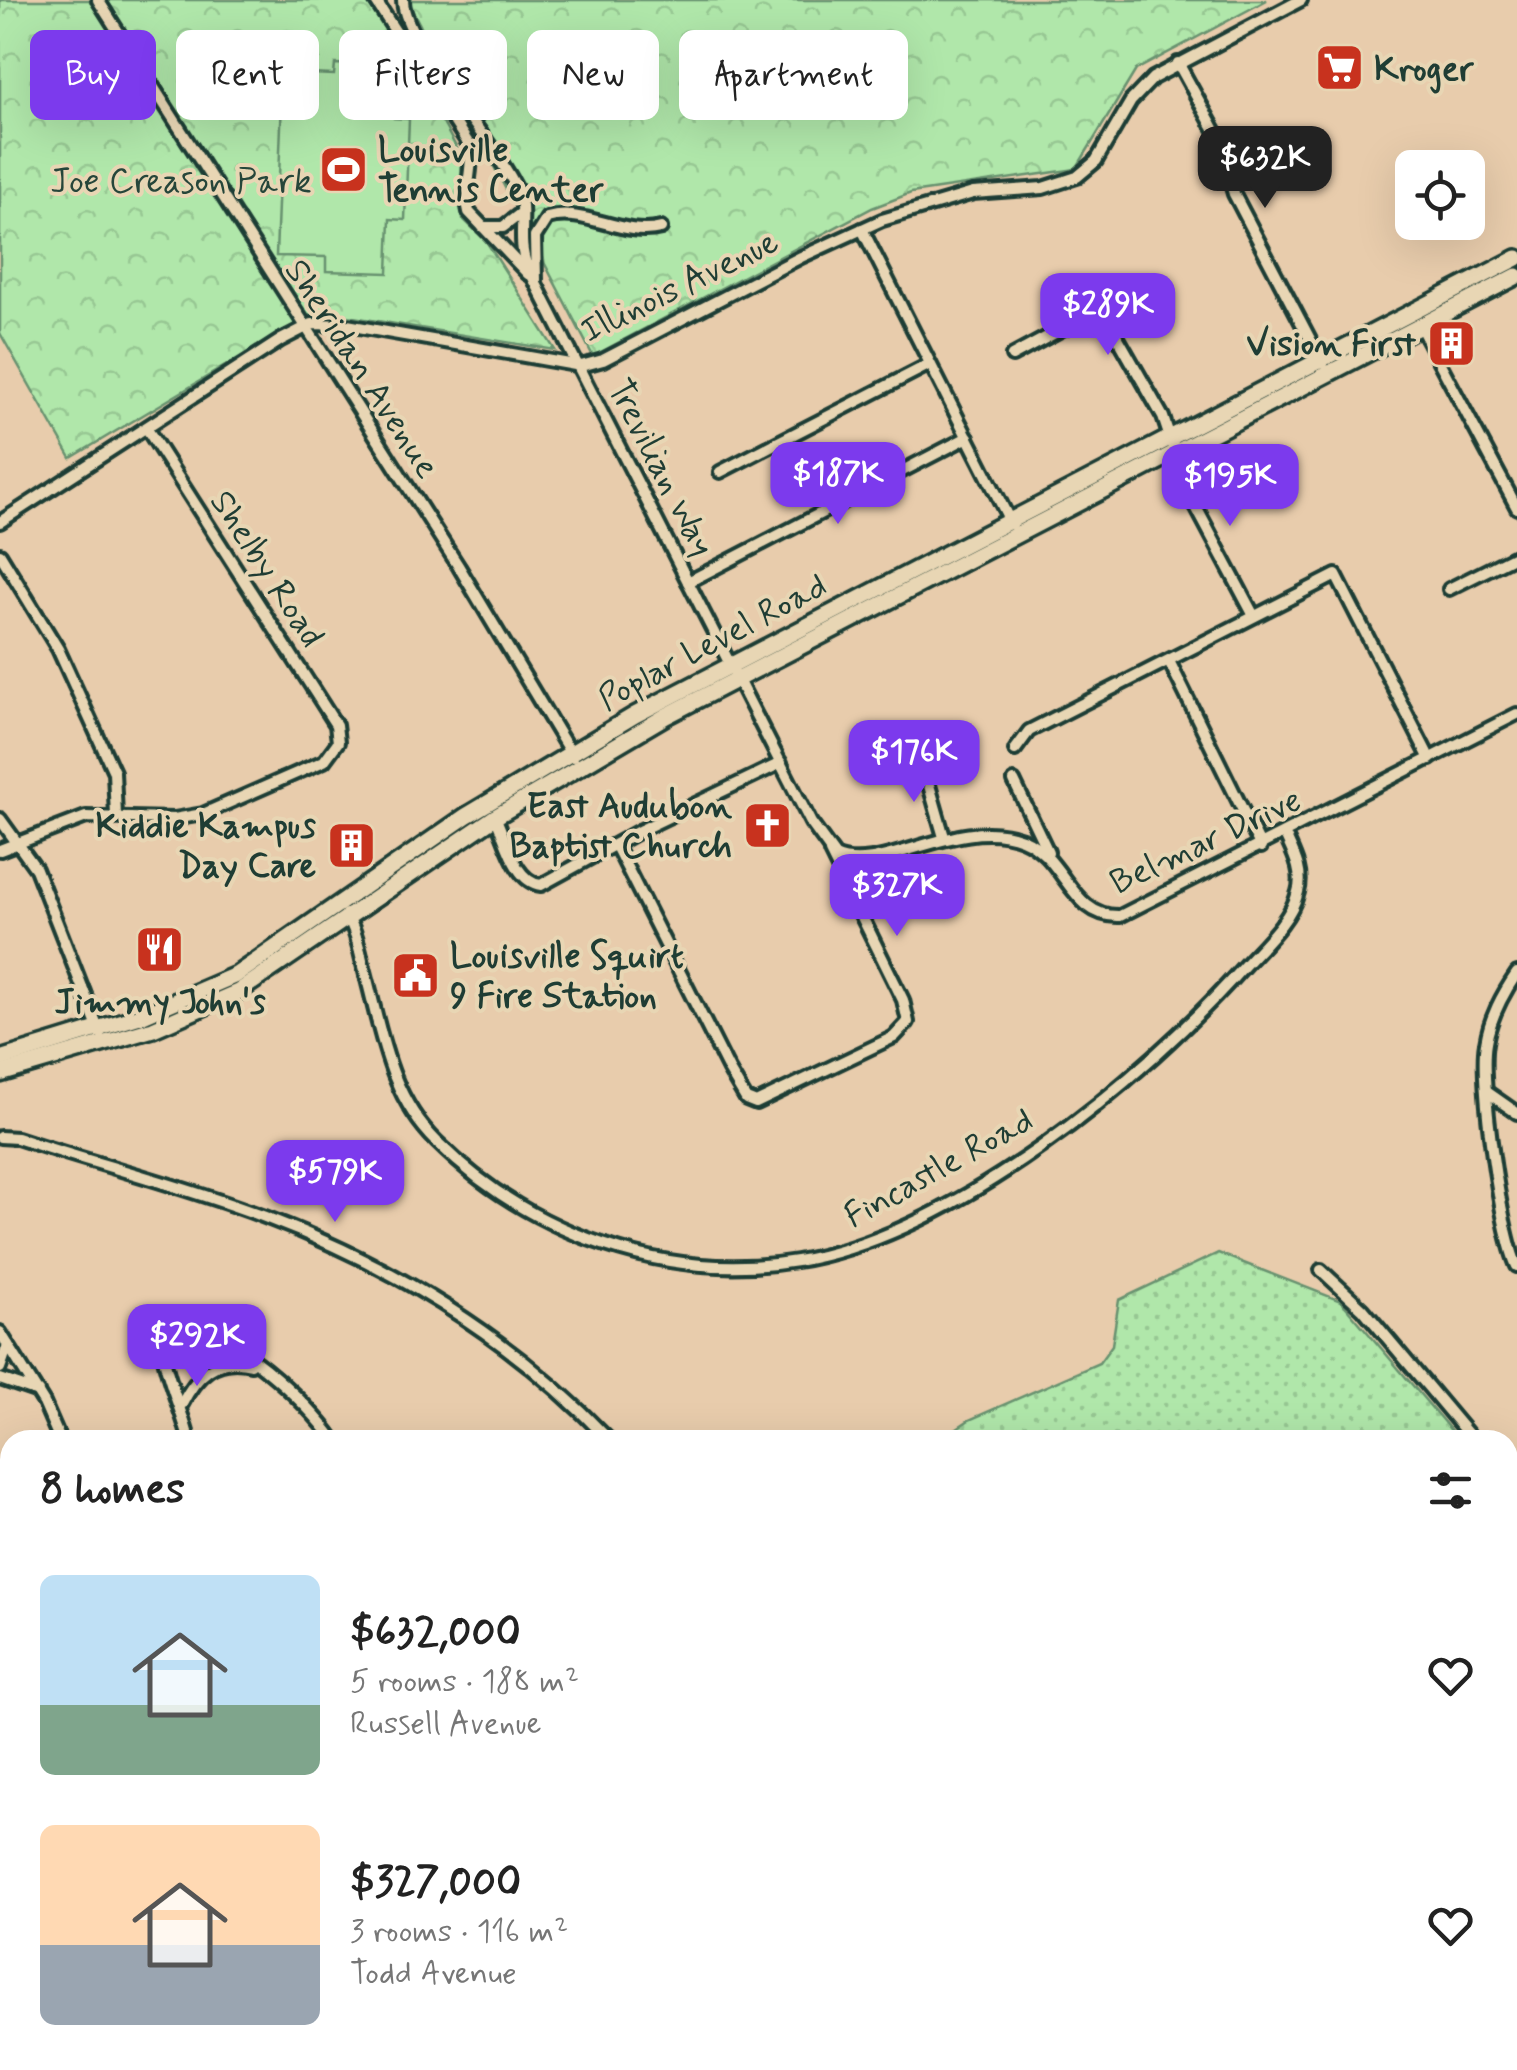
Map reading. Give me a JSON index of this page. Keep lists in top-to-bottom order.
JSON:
{
  "streets": {
    "main road": ["Poplar Level Road"],
    "street": [
      "Illinois Avenue",
      "Sheridan Avenue",
      "Trevilian Way",
      "Shelby Road",
      "Belmar Drive",
      "Fincastle Road"
    ]
  },
  "crossings": [
    ["Illinois Avenue", "Sheridan Avenue"],
    ["Illinois Avenue", "Trevilian Way"],
    ["Sheridan Avenue", "Poplar Level Road"],
    ["Trevilian Way", "Poplar Level Road"],
    ["Poplar Level Road", "Fincastle Road"],
    ["Belmar Drive", "Fincastle Road"]
  ],
  "parks": ["Joe Creason Park"],
  "places": {
    "supermarket": ["Kroger"],
    "sports": ["Louisville Tennis Center"],
    "building": ["Vision First", "Kiddie Kampus Day Care"],
    "church": ["East Audubon Baptist Church"],
    "restaurant": ["Jimmy John's"],
    "public building": ["Louisville Squirt 9 Fire Station"]
  },
  "page": {
    "chip": [
      "Buy",
      "Rent",
      "Filters",
      "New",
      "Apartment"
    ],
    "price": [
      "$632K",
      "$289K",
      "$187K",
      "$195K",
      "$176K",
      "$327K",
      "$579K",
      "$292K"
    ],
    "heading": "8 homes",
    "list": [
      {
        "name": "$632,000",
        "note": "5 rooms · 188 m² · Russell Avenue"
      },
      {
        "name": "$327,000",
        "note": "3 rooms · 116 m² · Todd Avenue"
      }
    ]
  }
}
